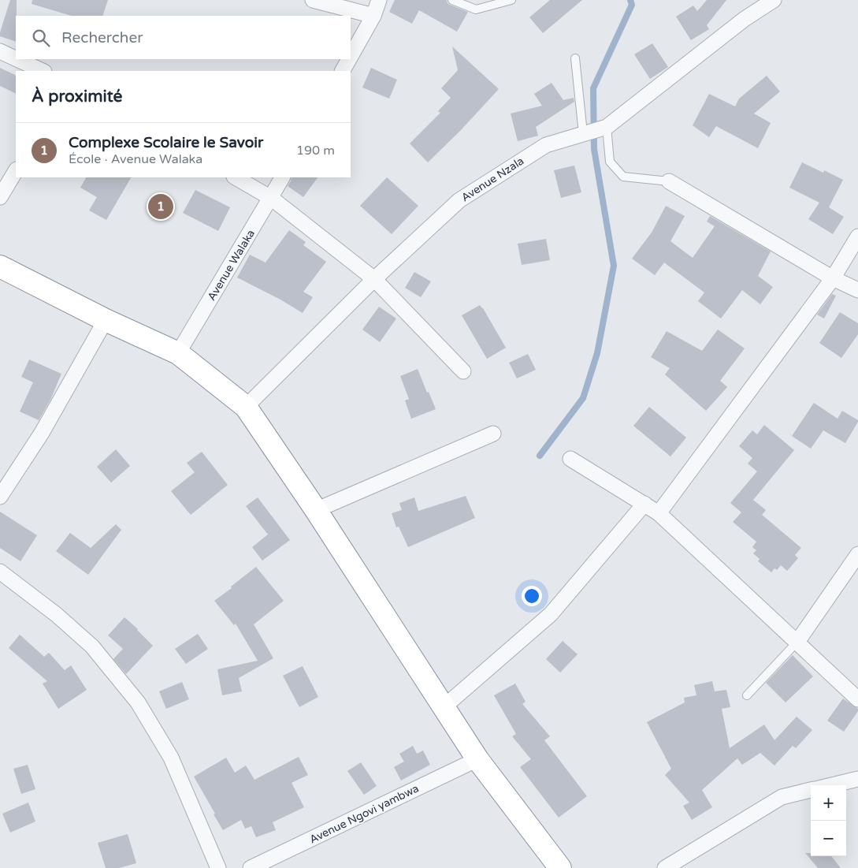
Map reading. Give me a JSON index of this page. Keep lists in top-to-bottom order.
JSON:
{
  "streets": {
    "street": ["Avenue Nzala", "Avenue Walaka", "Avenue Ngovi yambwa"]
  },
  "page": {
    "search": "Rechercher",
    "heading": "À proximité",
    "list": [
      {
        "mark": "1",
        "name": "Complexe Scolaire le Savoir",
        "note": "École · Avenue Walaka",
        "value": "190 m"
      }
    ],
    "pins": "1",
    "map_buttons": ["+", "−"]
  }
}
